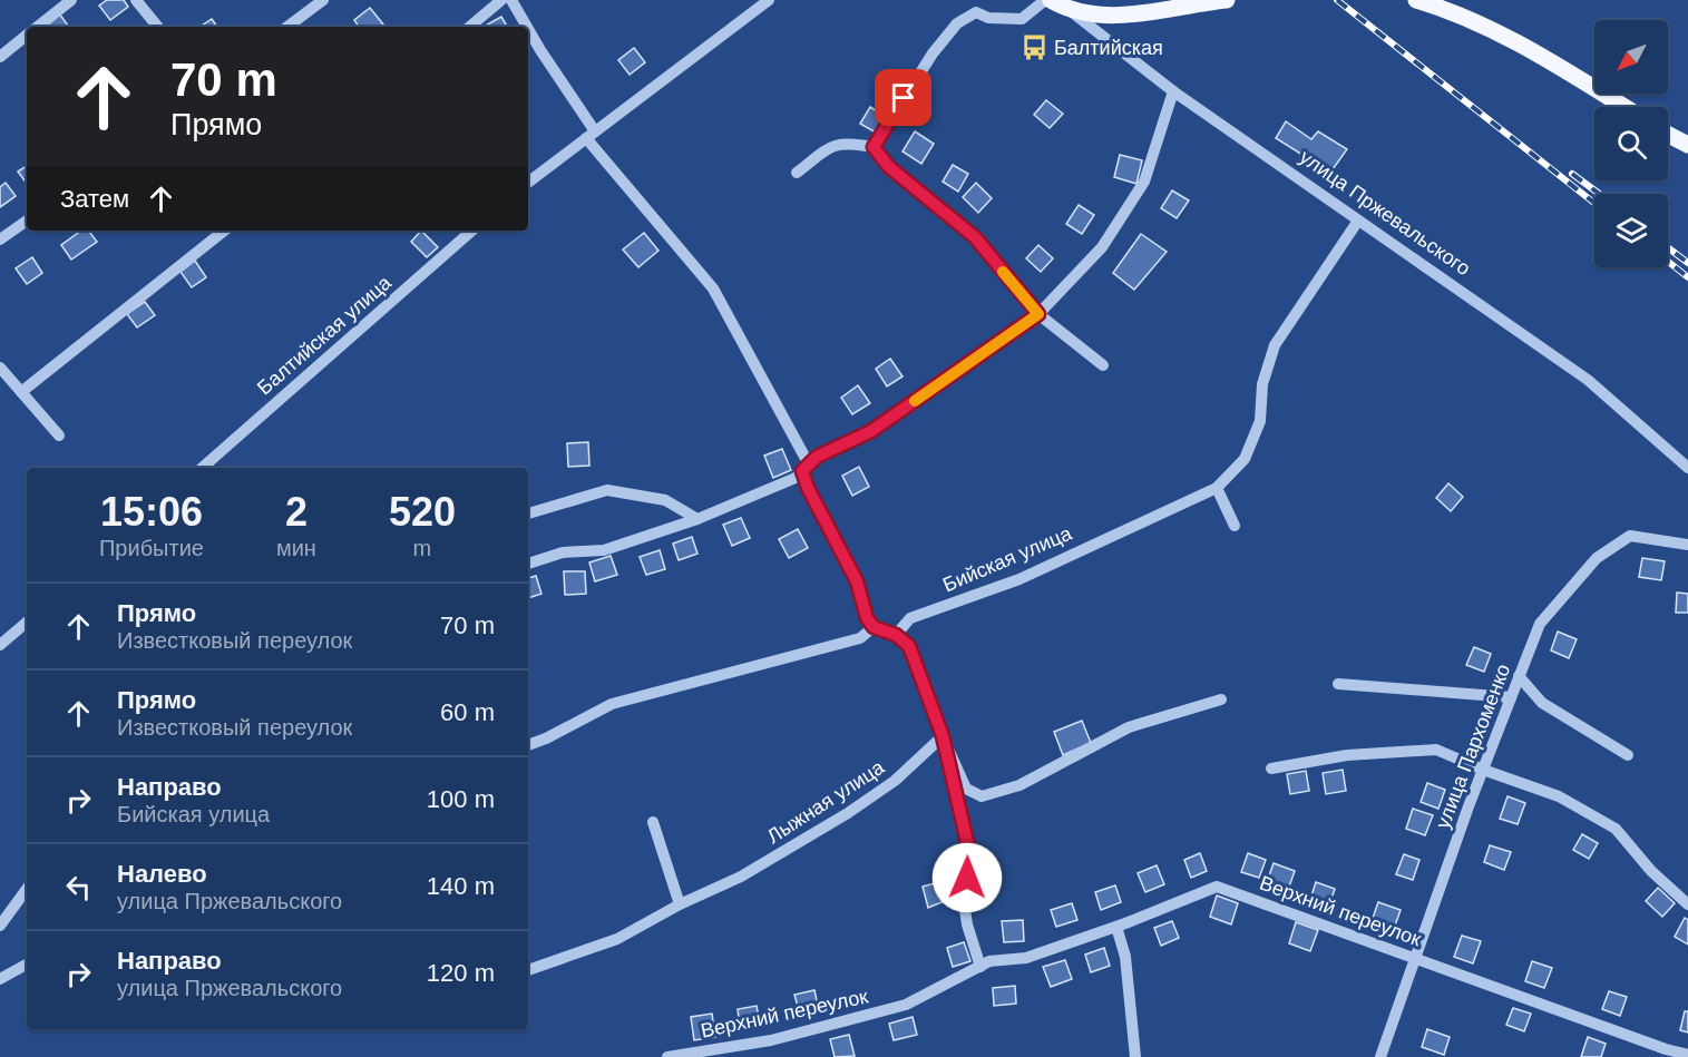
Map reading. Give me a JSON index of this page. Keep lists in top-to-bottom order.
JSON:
{
  "streets": {
    "main road": ["улица Пржевальского"],
    "street": [
      "Балтийская улица",
      "Бийская улица",
      "улица Пархоменко",
      "Лыжная улица",
      "Верхний переулок"
    ]
  },
  "crossings": [
    ["улица Пржевальского", "Бийская улица"],
    ["улица Пархоменко", "Верхний переулок"]
  ],
  "places": {
    "bus stop": ["Балтийская"]
  },
  "north": "bottom left",
  "page": {
    "turn": ["70 m", "Прямо"],
    "then": "Затем",
    "eta": [
      "15:06",
      "Прибытие",
      "2",
      "мин",
      "520",
      "m"
    ],
    "list": [
      {
        "name": "Прямо",
        "note": "Известковый переулок",
        "value": "70 m"
      },
      {
        "name": "Прямо",
        "note": "Известковый переулок",
        "value": "60 m"
      },
      {
        "name": "Направо",
        "note": "Бийская улица",
        "value": "100 m"
      },
      {
        "name": "Налево",
        "note": "улица Пржевальского",
        "value": "140 m"
      },
      {
        "name": "Направо",
        "note": "улица Пржевальского",
        "value": "120 m"
      }
    ]
  }
}
